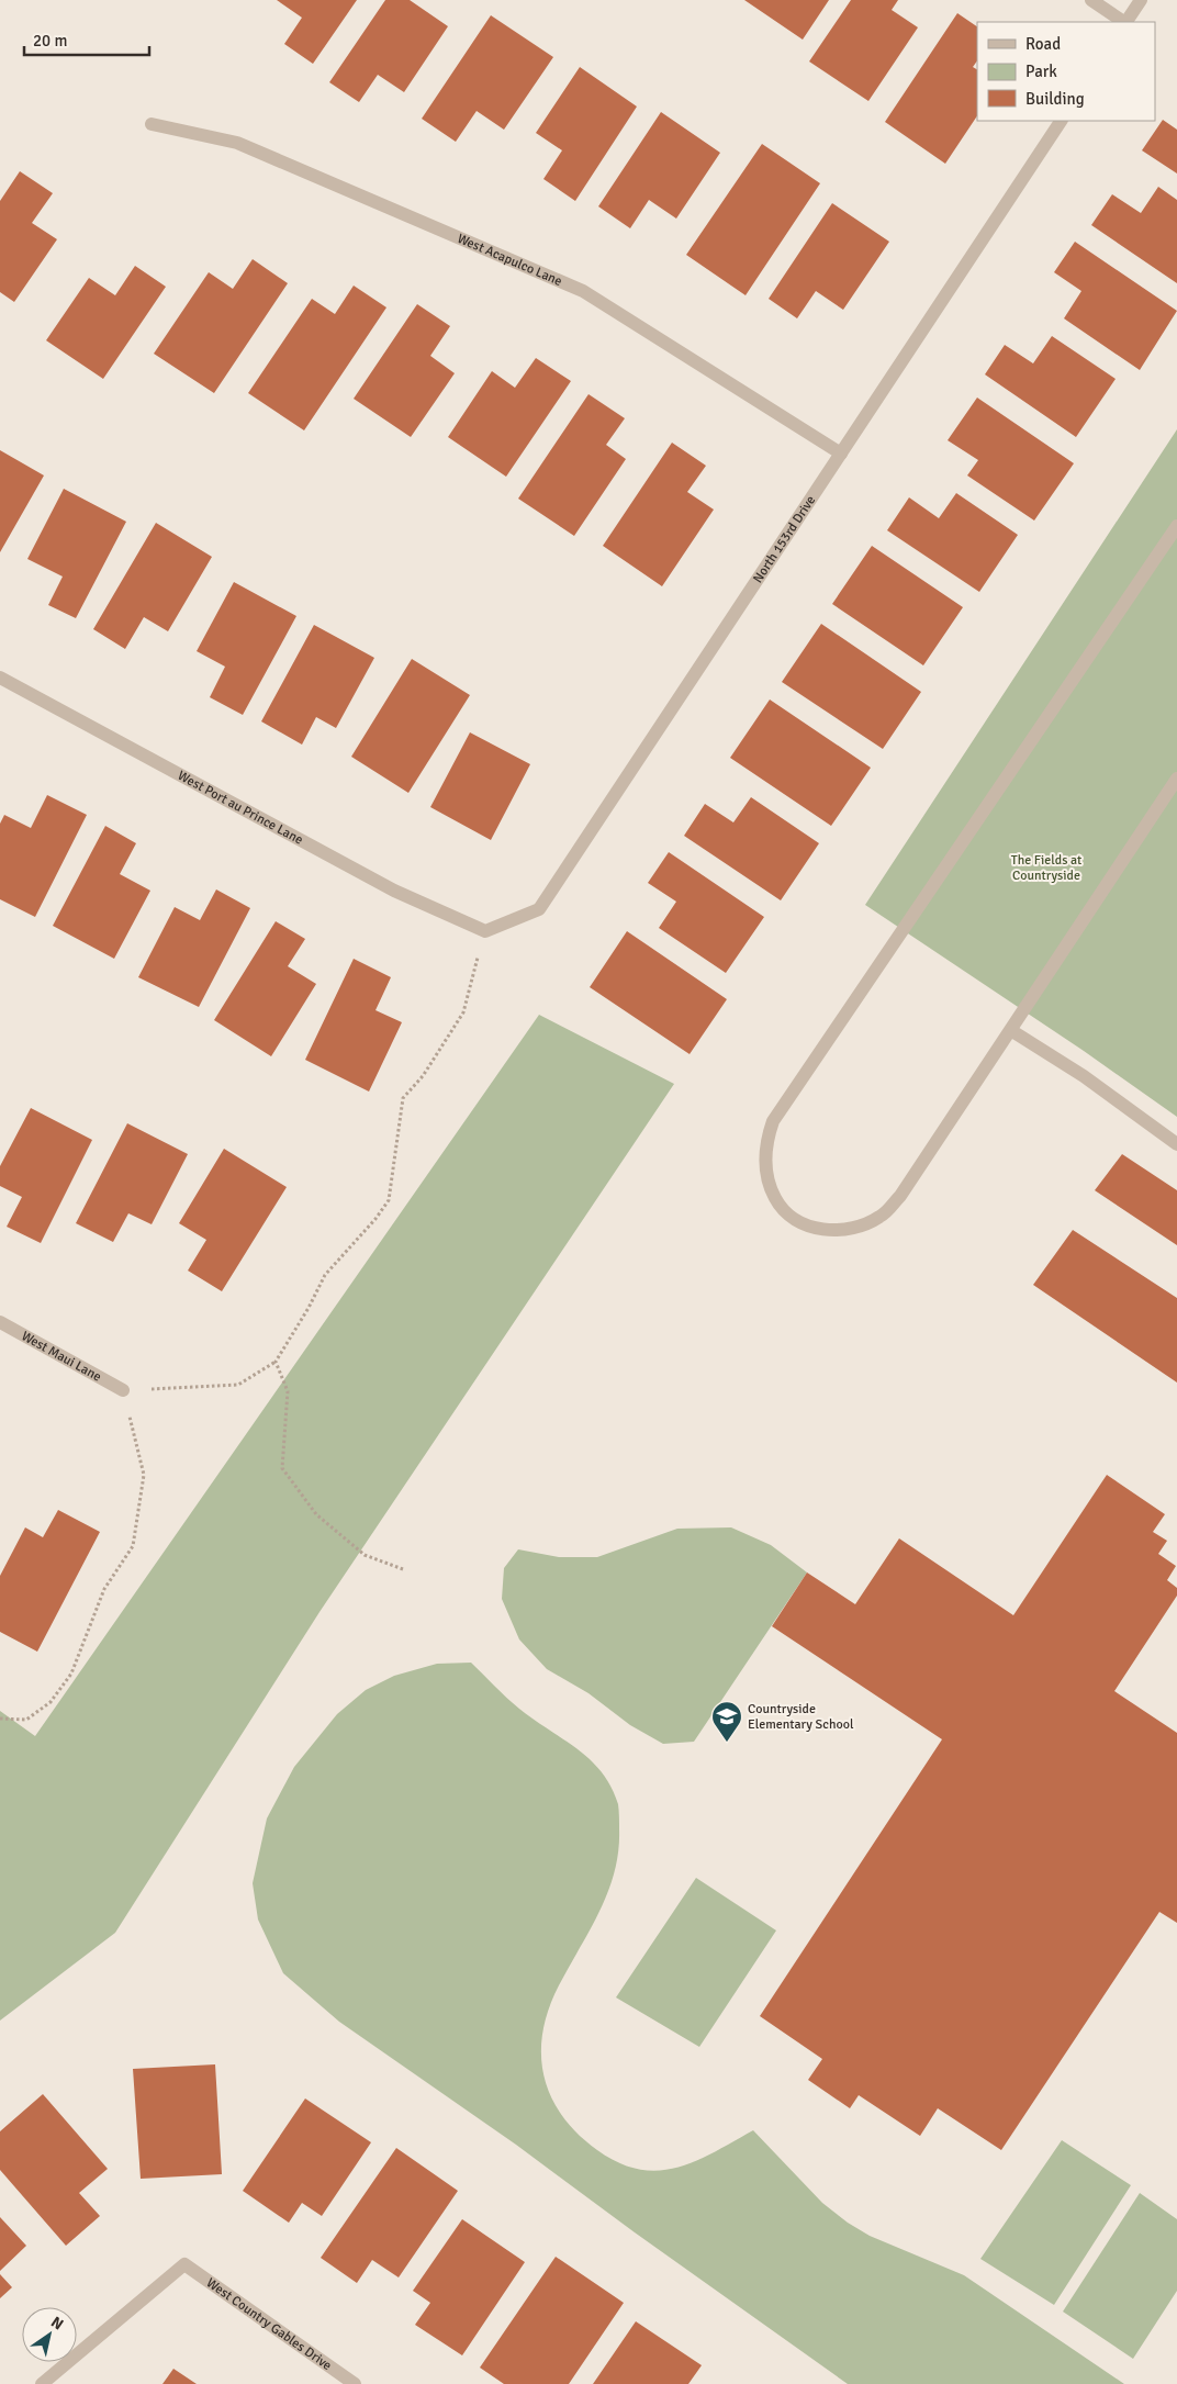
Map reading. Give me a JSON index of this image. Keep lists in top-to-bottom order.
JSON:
{
  "streets": {
    "street": [
      "West Acapulco Lane",
      "North 153rd Drive",
      "West Port au Prince Lane",
      "West Maui Lane",
      "West Country Gables Drive"
    ]
  },
  "crossings": [
    ["West Acapulco Lane", "North 153rd Drive"],
    ["North 153rd Drive", "West Port au Prince Lane"]
  ],
  "parks": ["The Fields at Countryside"],
  "places": {
    "school or university": ["Countryside Elementary School"]
  },
  "legend": ["Road", "Park", "Building"],
  "scale_bar": "20 m",
  "north": "top right"
}
